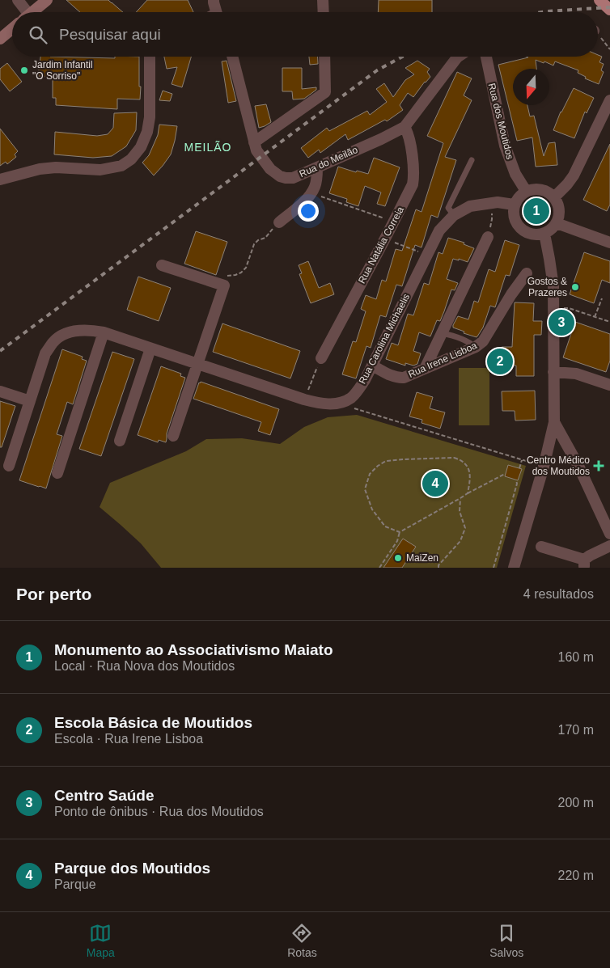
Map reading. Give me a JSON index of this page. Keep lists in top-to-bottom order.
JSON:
{
  "streets": {
    "street": [
      "Rua dos Moutidos",
      "Rua do Meilão",
      "Rua Natália Correia",
      "Rua Carolina Michaelis",
      "Rua Irene Lisboa"
    ]
  },
  "crossings": [
    ["Rua dos Moutidos", "Rua Carolina Michaelis"],
    ["Rua do Meilão", "Rua Natália Correia"],
    ["Rua Carolina Michaelis", "Rua Irene Lisboa"]
  ],
  "districts": ["MEILÃO"],
  "places": {
    "other": ["Jardim Infantil \"O Sorriso\"", "Gostos & Prazeres", "MaiZen"],
    "health": ["Centro Médico dos Moutidos"]
  },
  "north": "bottom",
  "page": {
    "search": "Pesquisar aqui",
    "pins": [
      "1",
      "3",
      "2",
      "4"
    ],
    "heading": ["Por perto", "4 resultados"],
    "list": [
      {
        "mark": "1",
        "name": "Monumento ao Associativismo Maiato",
        "note": "Local · Rua Nova dos Moutidos",
        "value": "160 m"
      },
      {
        "mark": "2",
        "name": "Escola Básica de Moutidos",
        "note": "Escola · Rua Irene Lisboa",
        "value": "170 m"
      },
      {
        "mark": "3",
        "name": "Centro Saúde",
        "note": "Ponto de ônibus · Rua dos Moutidos",
        "value": "200 m"
      },
      {
        "mark": "4",
        "name": "Parque dos Moutidos",
        "note": "Parque",
        "value": "220 m"
      }
    ],
    "nav": ["Mapa", "Rotas", "Salvos"]
  }
}
